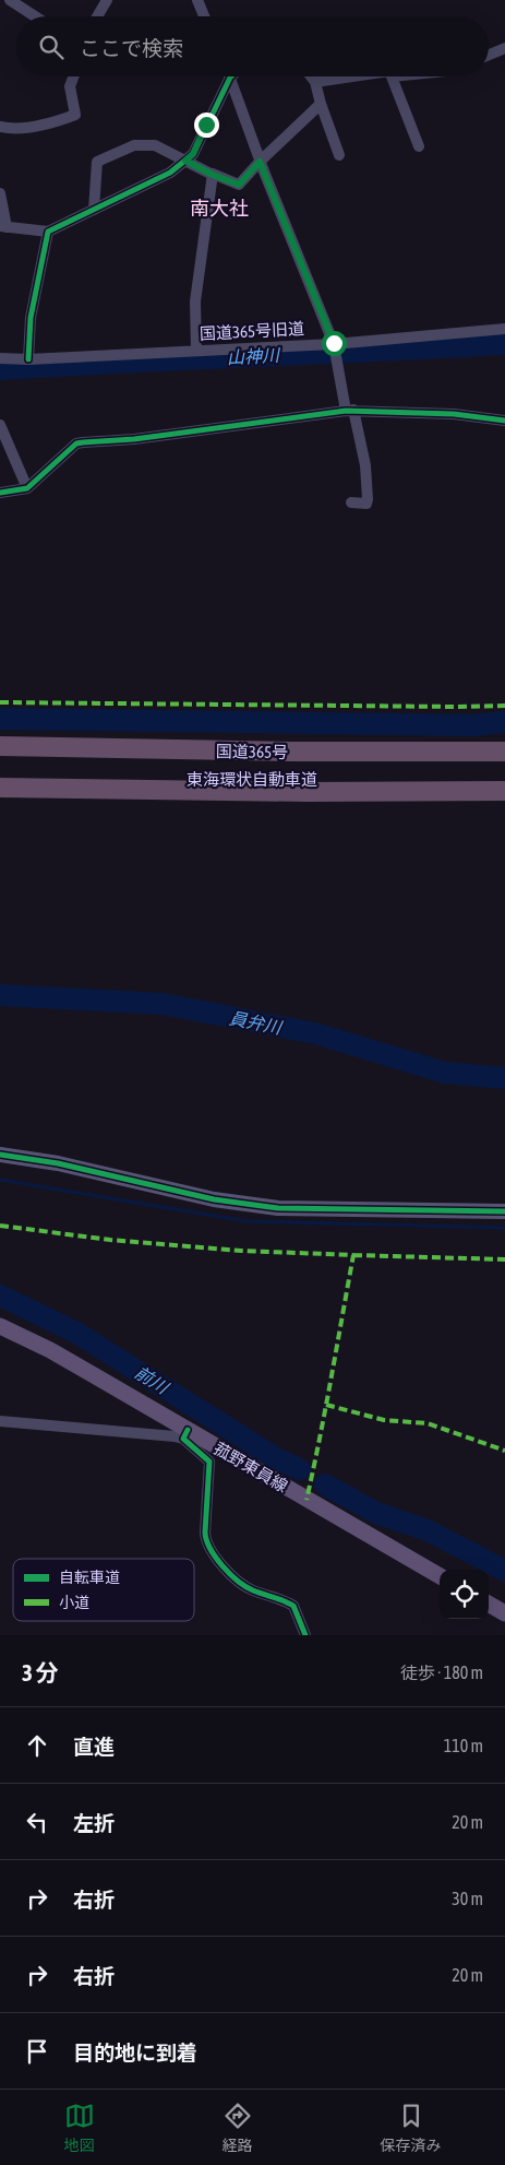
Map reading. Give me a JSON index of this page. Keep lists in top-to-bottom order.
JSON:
{
  "streets": {
    "highway": ["国道365号", "東海環状自動車道"],
    "main road": ["菰野東員線"],
    "street": ["国道365号旧道"]
  },
  "districts": ["南大社"],
  "water": ["山神川", "員弁川", "前川"],
  "legend": ["自転車道", "小道"],
  "page": {
    "search": "ここで検索",
    "heading": ["3 分", "徒歩 · 180 m"],
    "list": [
      ["直進", "110 m"],
      ["左折", "20 m"],
      ["右折", "30 m"],
      ["右折", "20 m"],
      "目的地に到着"
    ],
    "nav": ["地図", "経路", "保存済み"]
  }
}
